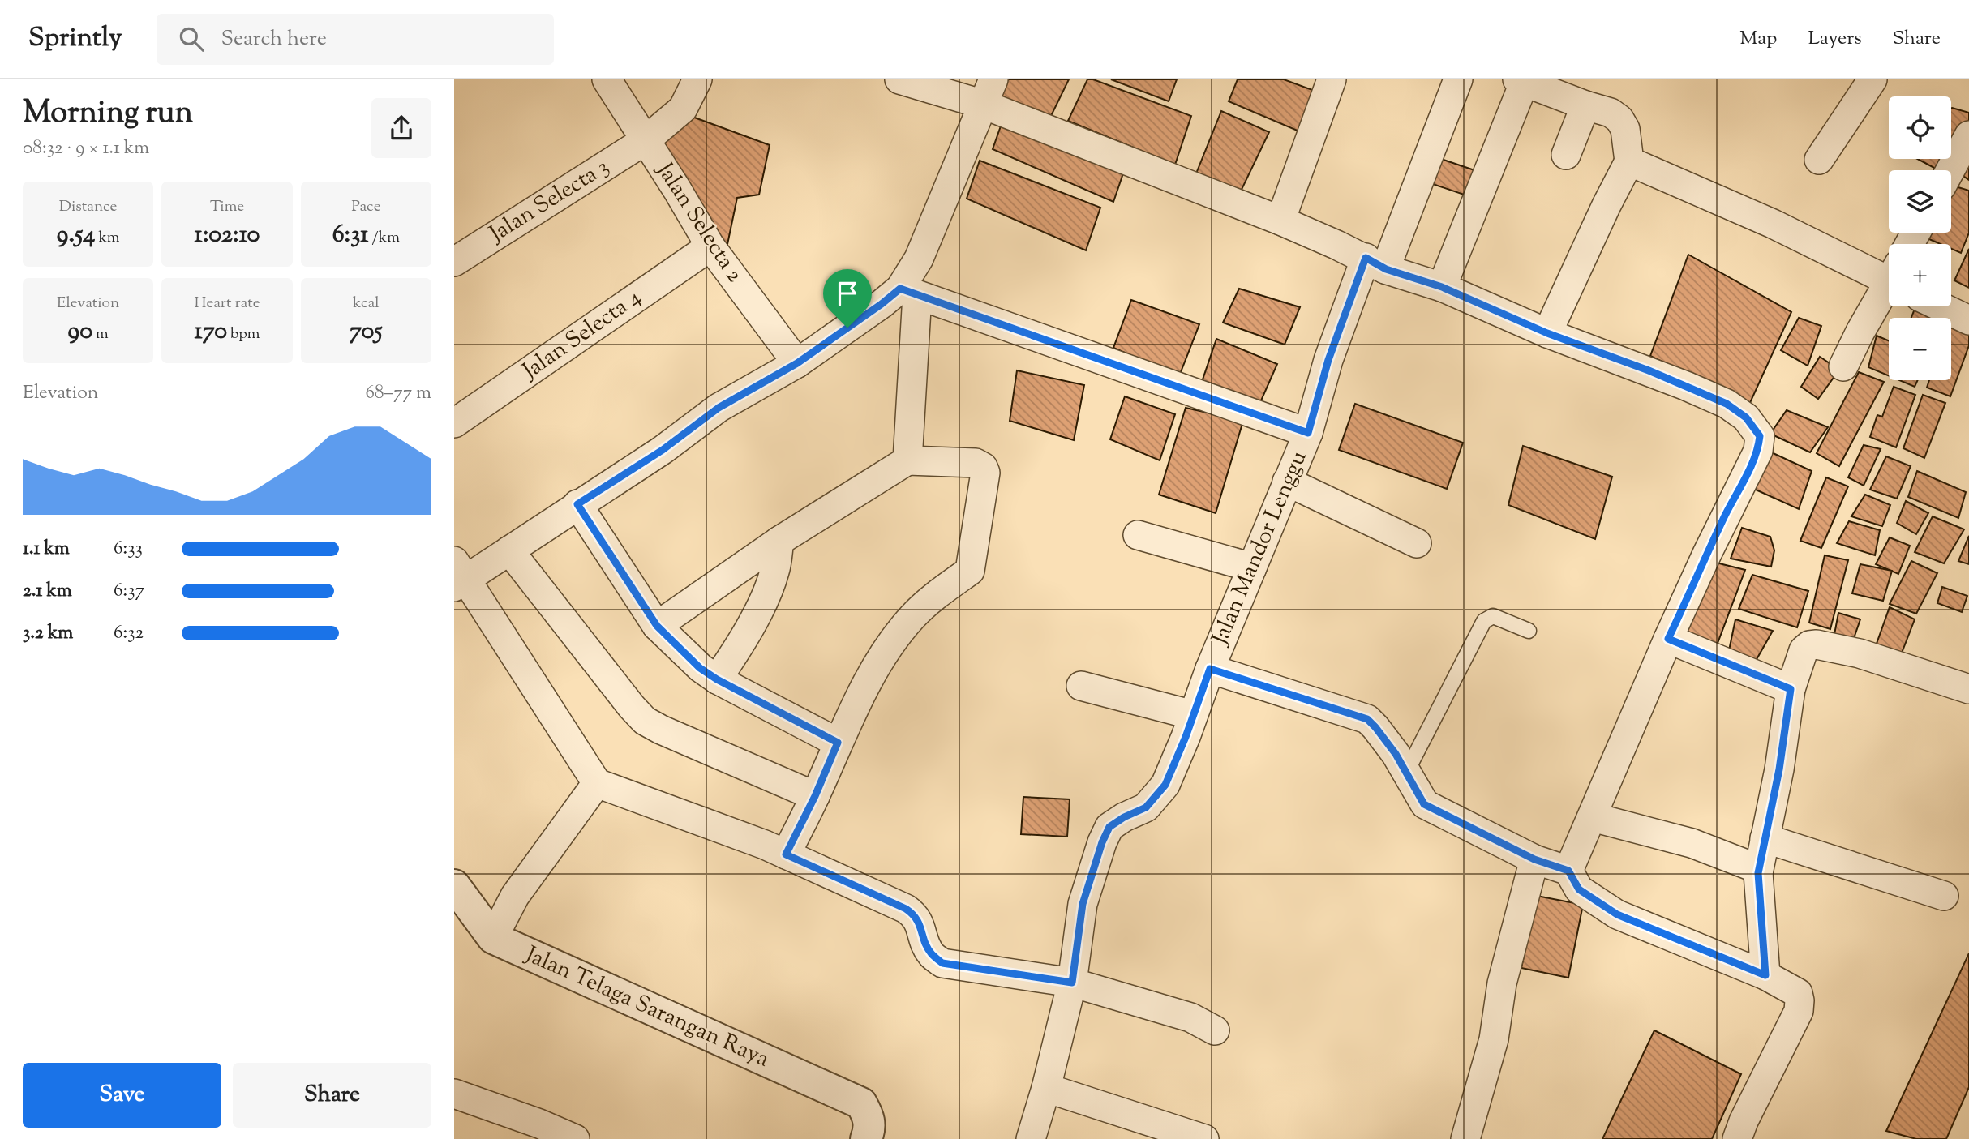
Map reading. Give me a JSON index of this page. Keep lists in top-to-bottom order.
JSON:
{
  "streets": {
    "street": [
      "Jalan Selecta 3",
      "Jalan Selecta 2",
      "Jalan Selecta 4",
      "Jalan Mandor Lenggu",
      "Jalan Telaga Sarangan Raya"
    ]
  },
  "crossings": [
    ["Jalan Selecta 3", "Jalan Selecta 2"],
    ["Jalan Selecta 2", "Jalan Selecta 4"]
  ],
  "page": {
    "header": "Sprintly",
    "search": "Search here",
    "nav": ["Map", "Layers", "Share"],
    "heading": ["Morning run", "08:32 · 9 × 1.1 km"],
    "map_buttons": ["+", "−"],
    "stats": [
      ["Distance", "9.54 km"],
      ["Time", "1:02:10"],
      ["Pace", "6:31 /km"],
      ["Elevation", "90 m"],
      ["Heart rate", "170 bpm"],
      ["kcal", "705"]
    ],
    "chart": ["Elevation", "68–77 m"],
    "list": [
      {
        "name": "1.1 km",
        "note": "6:33"
      },
      {
        "name": "2.1 km",
        "note": "6:37"
      },
      {
        "name": "3.2 km",
        "note": "6:32"
      }
    ],
    "buttons": ["Save", "Share"]
  }
}
